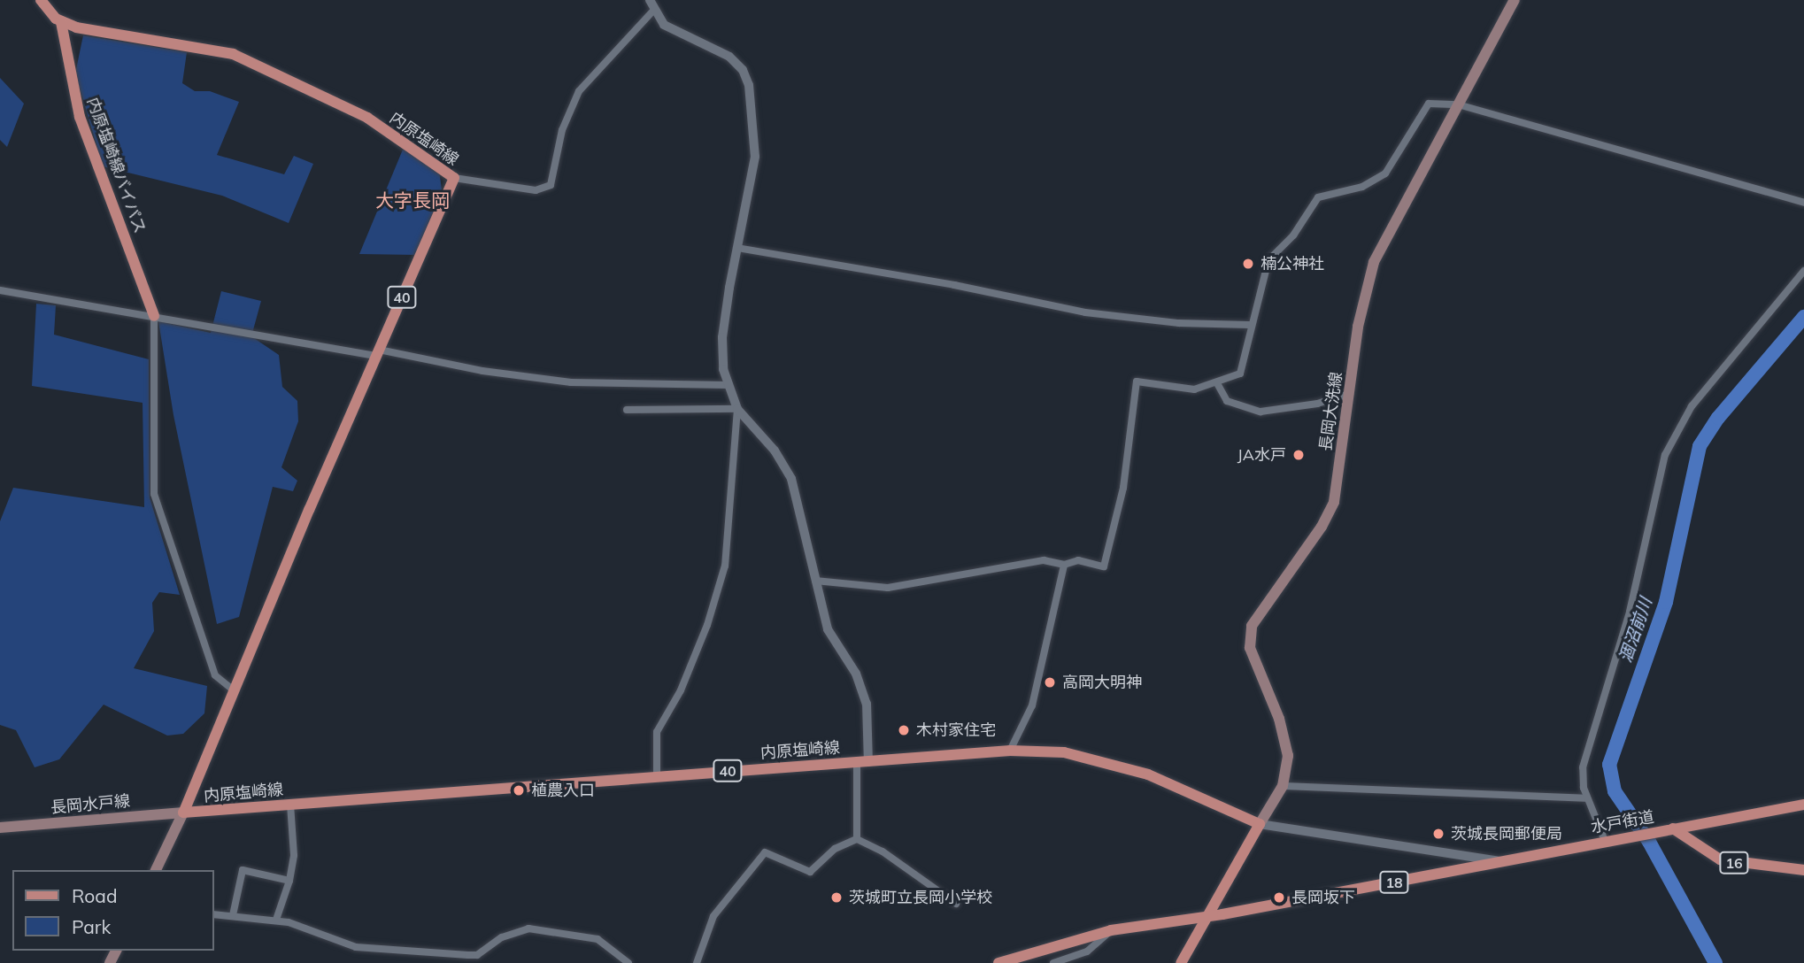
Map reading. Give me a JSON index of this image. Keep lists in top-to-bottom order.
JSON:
{
  "streets": {
    "main road": [
      "内原塩崎線",
      "内原塩崎線バイパス",
      "40",
      "長岡大洗線",
      "長岡水戸線",
      "水戸街道",
      "16",
      "18"
    ]
  },
  "crossings": [
    ["内原塩崎線", "内原塩崎線バイパス"],
    ["内原塩崎線", "長岡大洗線"],
    ["内原塩崎線", "長岡水戸線"],
    ["水戸街道", "16"]
  ],
  "districts": ["大字長岡"],
  "water": ["涸沼前川"],
  "places": [
    "楠公神社",
    "JA水戸",
    "高岡大明神",
    "木村家住宅",
    "植農入口",
    "茨城長岡郵便局",
    "茨城町立長岡小学校",
    "長岡坂下"
  ],
  "legend": ["Road", "Park"]
}
